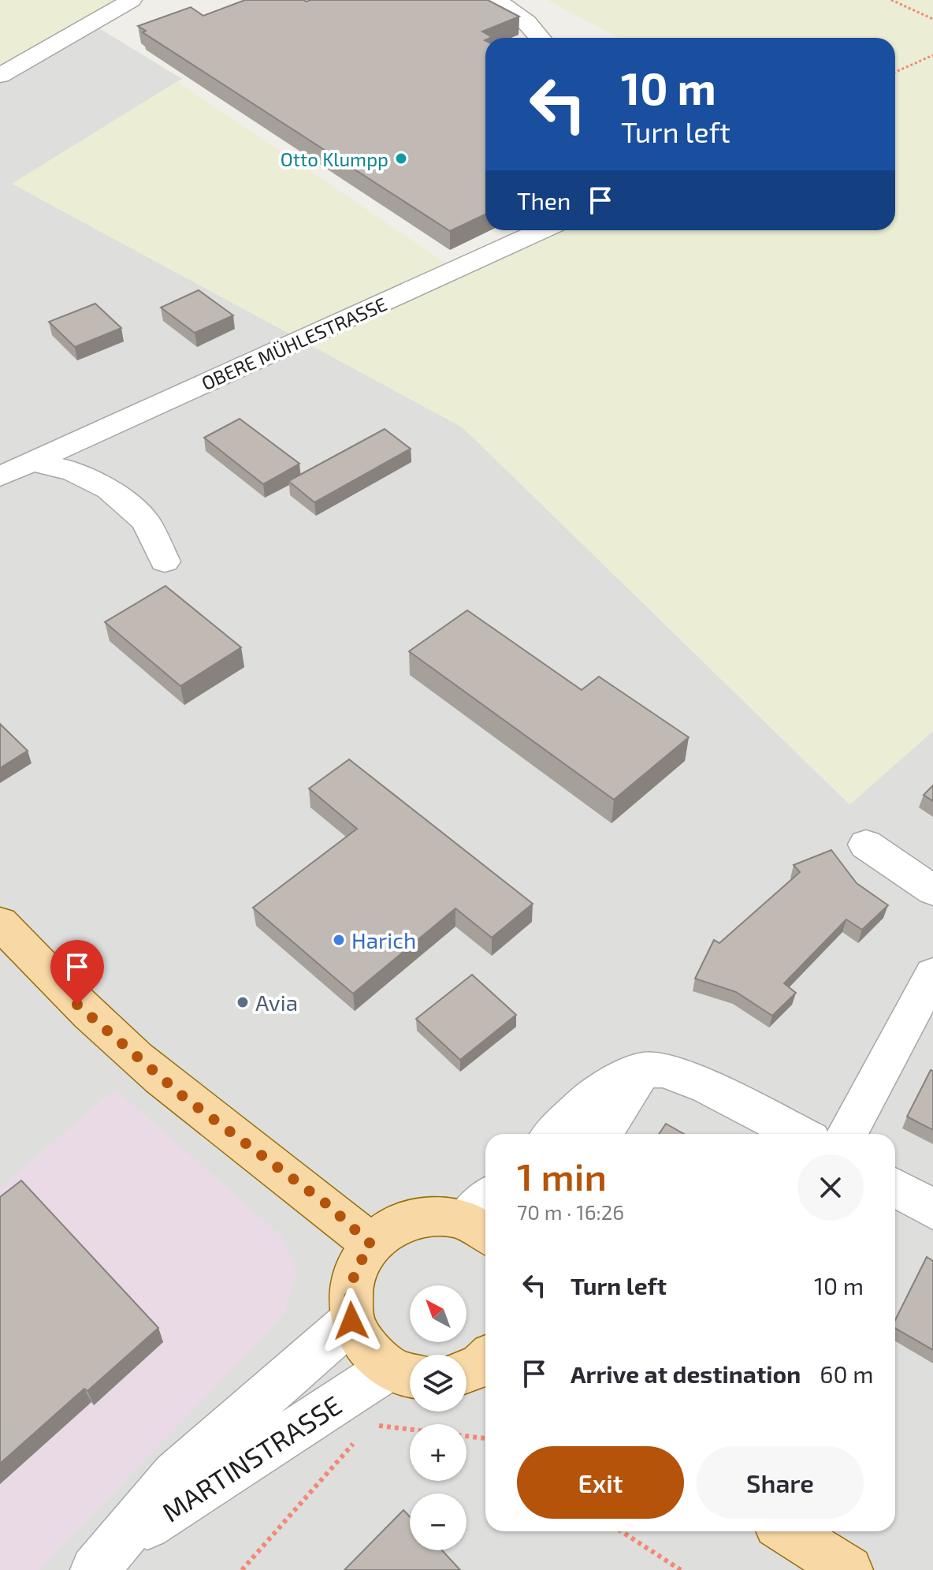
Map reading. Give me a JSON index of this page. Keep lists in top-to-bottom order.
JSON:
{
  "streets": {
    "street": ["OBERE MÜHLESTRASSE", "MARTINSTRASSE"]
  },
  "places": ["Otto Klumpp", "Harich", "Avia"],
  "north": "top left",
  "page": {
    "turn": ["10 m", "Turn left"],
    "then": "Then",
    "heading": ["1 min", "70 m · 16:26"],
    "list": [
      {
        "name": "Turn left",
        "value": "10 m"
      },
      {
        "name": "Arrive at destination",
        "value": "60 m"
      }
    ],
    "map_buttons": ["+", "−"],
    "buttons": ["Exit", "Share"]
  }
}
